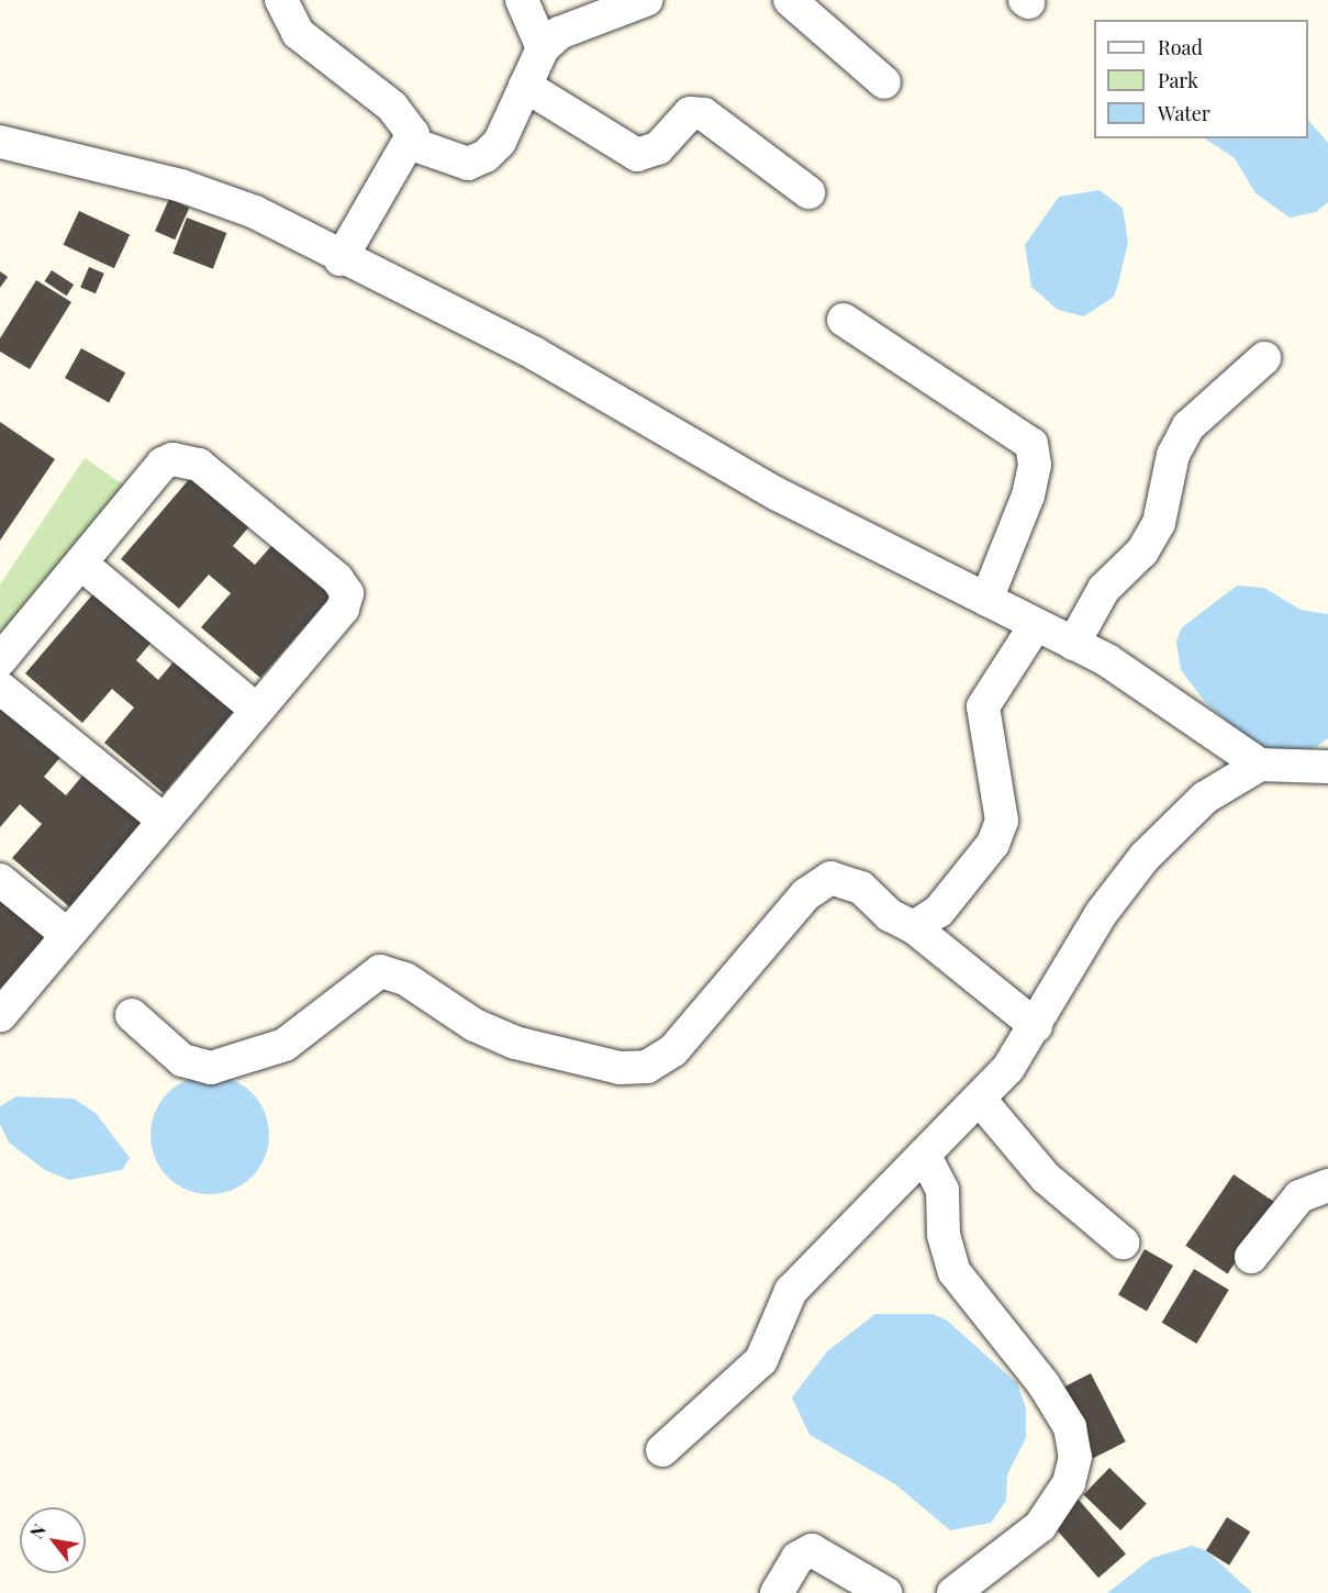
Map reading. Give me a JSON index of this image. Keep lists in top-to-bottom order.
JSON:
{
  "legend": ["Road", "Park", "Water"],
  "north": "top left"
}
